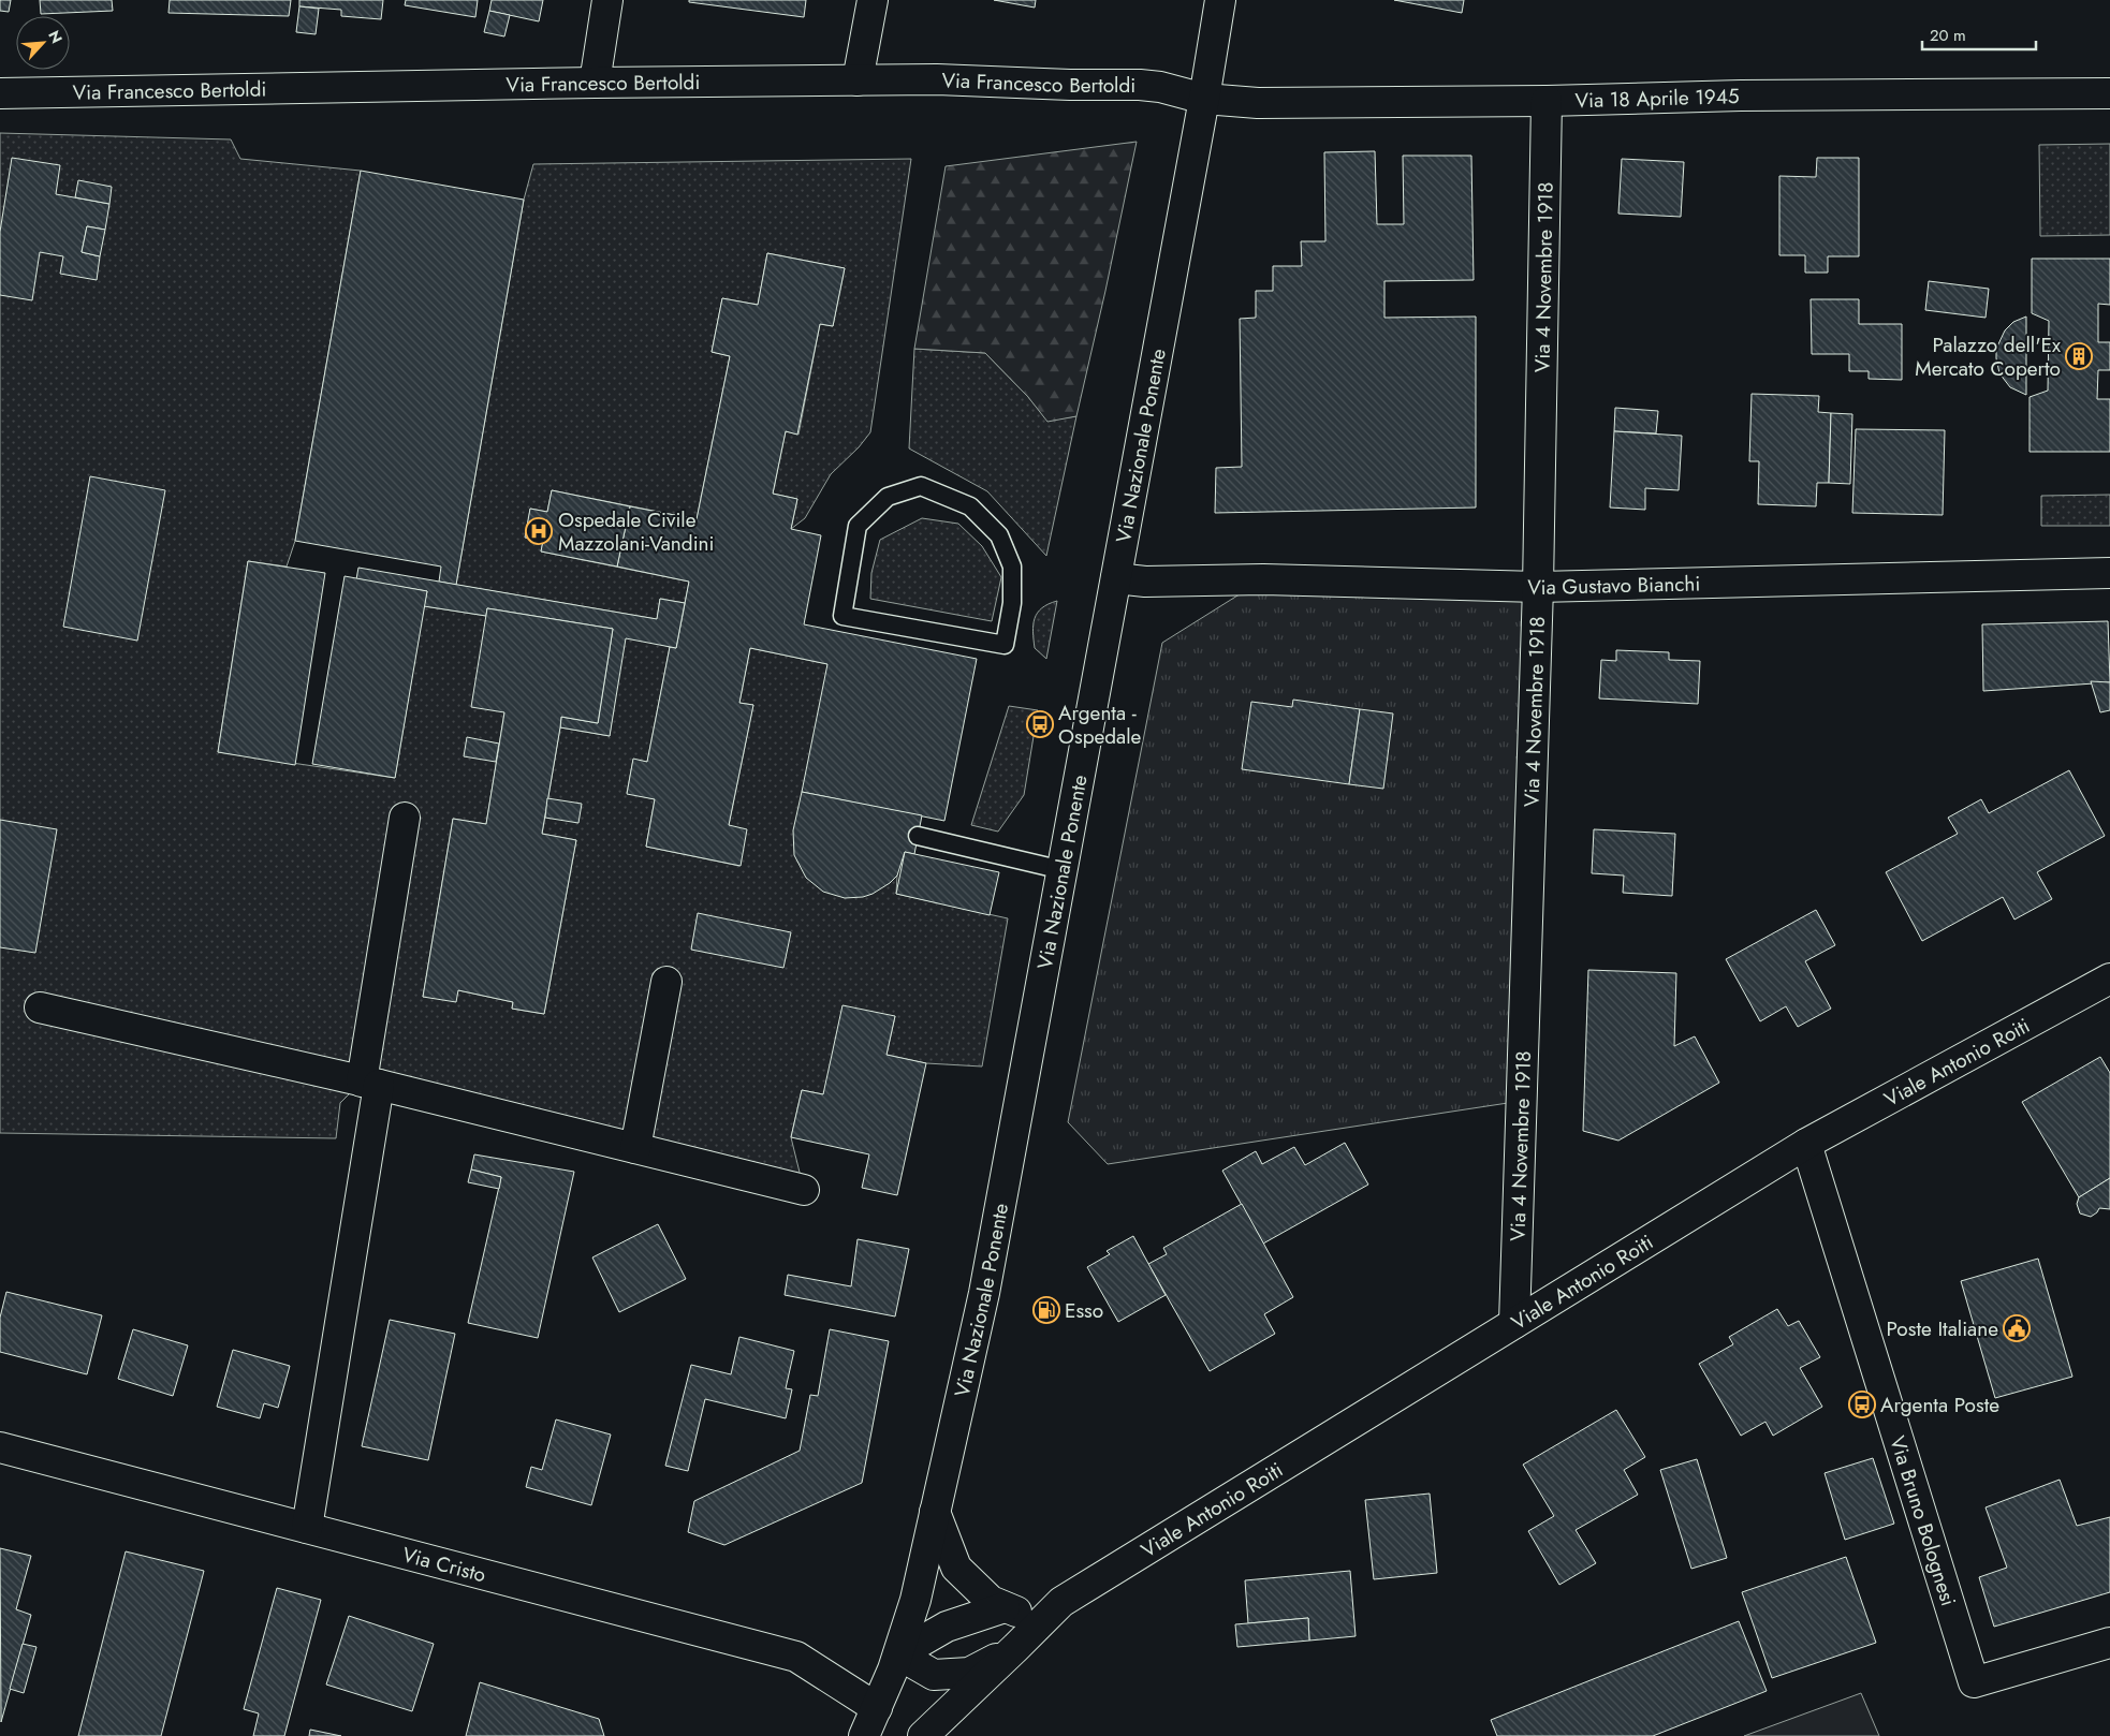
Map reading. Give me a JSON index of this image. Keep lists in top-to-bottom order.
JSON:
{
  "streets": {
    "street": [
      "Via Francesco Bertoldi",
      "Via 18 Aprile 1945",
      "Via 4 Novembre 1918",
      "Via Nazionale Ponente",
      "Via Gustavo Bianchi",
      "Viale Antonio Roiti",
      "Via Bruno Bolognesi",
      "Via Cristo"
    ]
  },
  "crossings": [
    ["Via Francesco Bertoldi", "Via 18 Aprile 1945"],
    ["Via Francesco Bertoldi", "Via Nazionale Ponente"],
    ["Via 18 Aprile 1945", "Via 4 Novembre 1918"],
    ["Via 18 Aprile 1945", "Via Nazionale Ponente"],
    ["Via 4 Novembre 1918", "Via Gustavo Bianchi"],
    ["Via 4 Novembre 1918", "Viale Antonio Roiti"],
    ["Via Nazionale Ponente", "Via Gustavo Bianchi"],
    ["Via Nazionale Ponente", "Viale Antonio Roiti"],
    ["Via Nazionale Ponente", "Via Cristo"],
    ["Viale Antonio Roiti", "Via Bruno Bolognesi"]
  ],
  "places": {
    "building": ["Palazzo dell'Ex Mercato Coperto"],
    "hospital": ["Ospedale Civile Mazzolani-Vandini"],
    "bus stop": ["Argenta - Ospedale", "Argenta Poste"],
    "fuel station": ["Esso"],
    "public building": ["Poste Italiane"]
  },
  "scale_bar": "20 m",
  "north": "top right"
}
